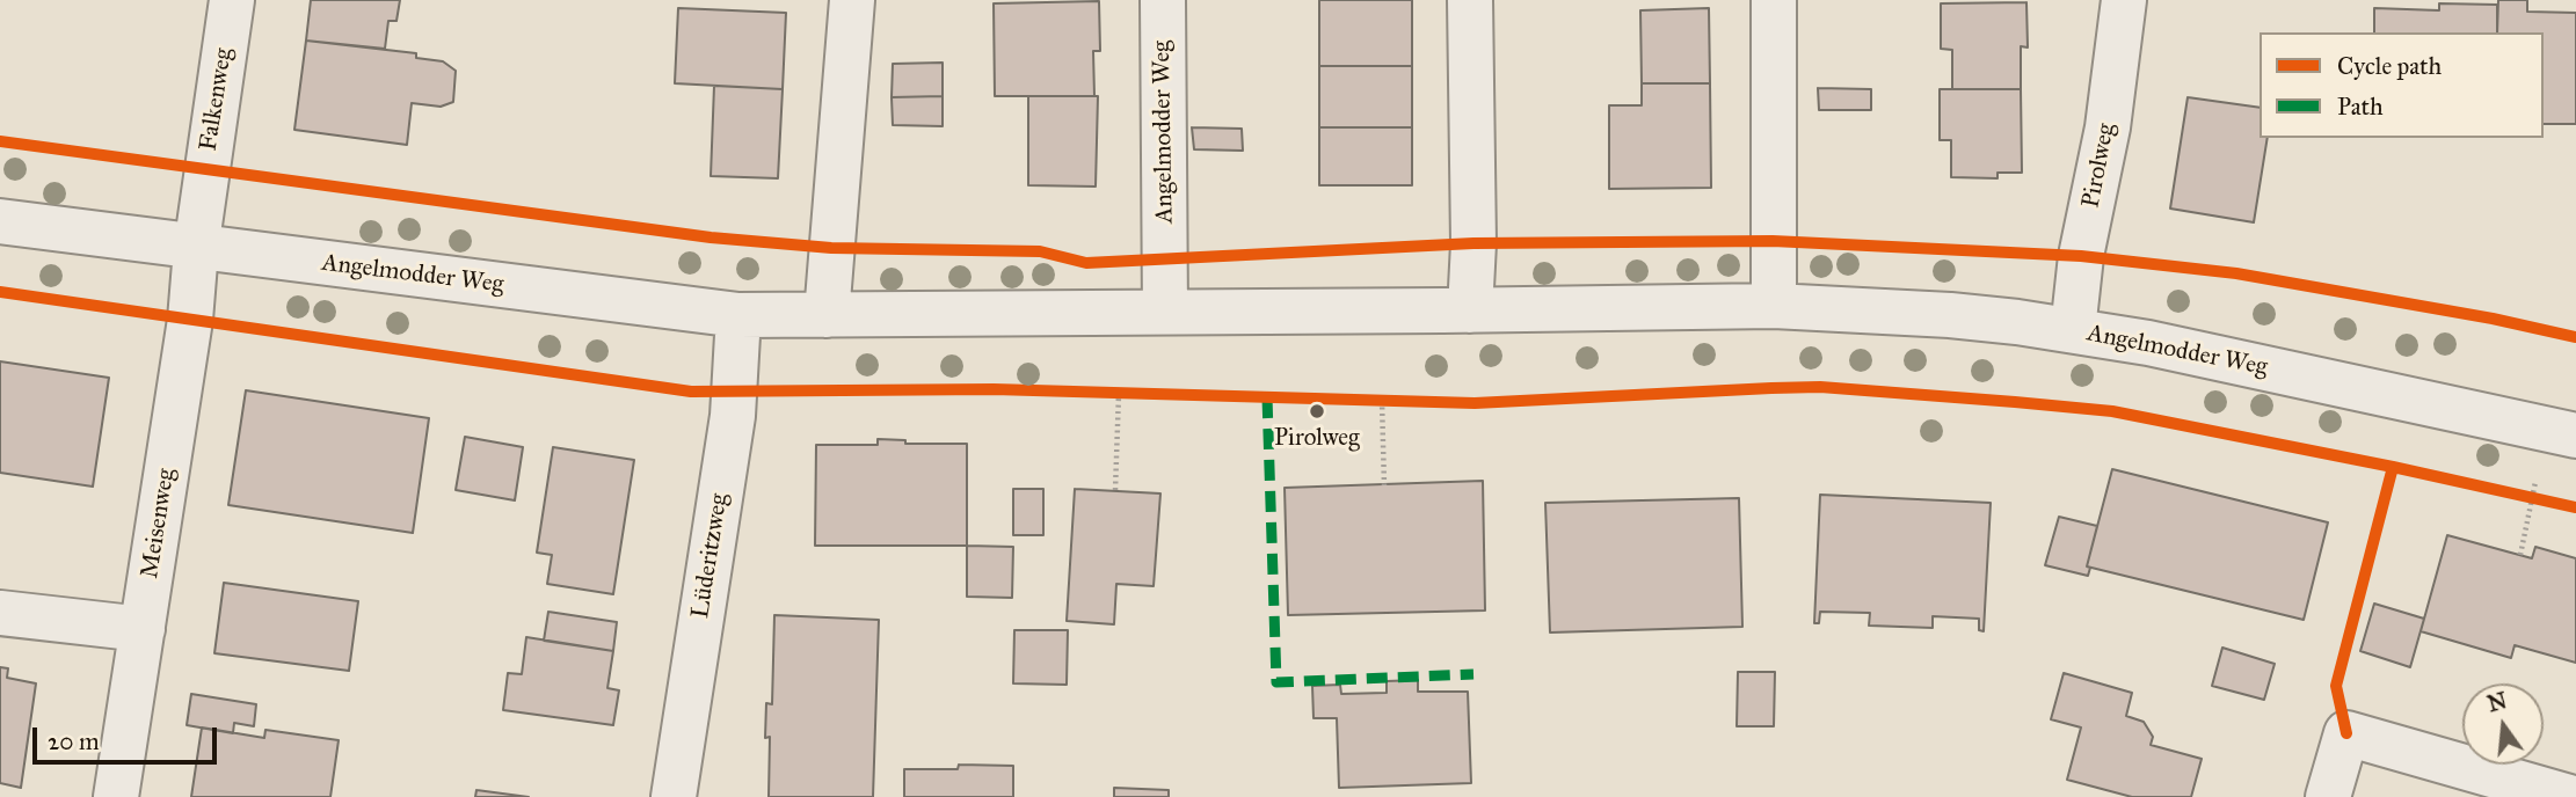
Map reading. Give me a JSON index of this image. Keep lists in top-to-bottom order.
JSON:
{
  "streets": {
    "street": [
      "Falkenweg",
      "Angelmodder Weg",
      "Pirolweg",
      "Meisenweg",
      "Lüderitzweg"
    ]
  },
  "crossings": [
    ["Falkenweg", "Angelmodder Weg"],
    ["Falkenweg", "Meisenweg"],
    ["Angelmodder Weg", "Pirolweg"],
    ["Angelmodder Weg", "Meisenweg"],
    ["Angelmodder Weg", "Lüderitzweg"]
  ],
  "places": ["Pirolweg"],
  "legend": ["Cycle path", "Path"],
  "scale_bar": "20 m",
  "north": "top"
}
